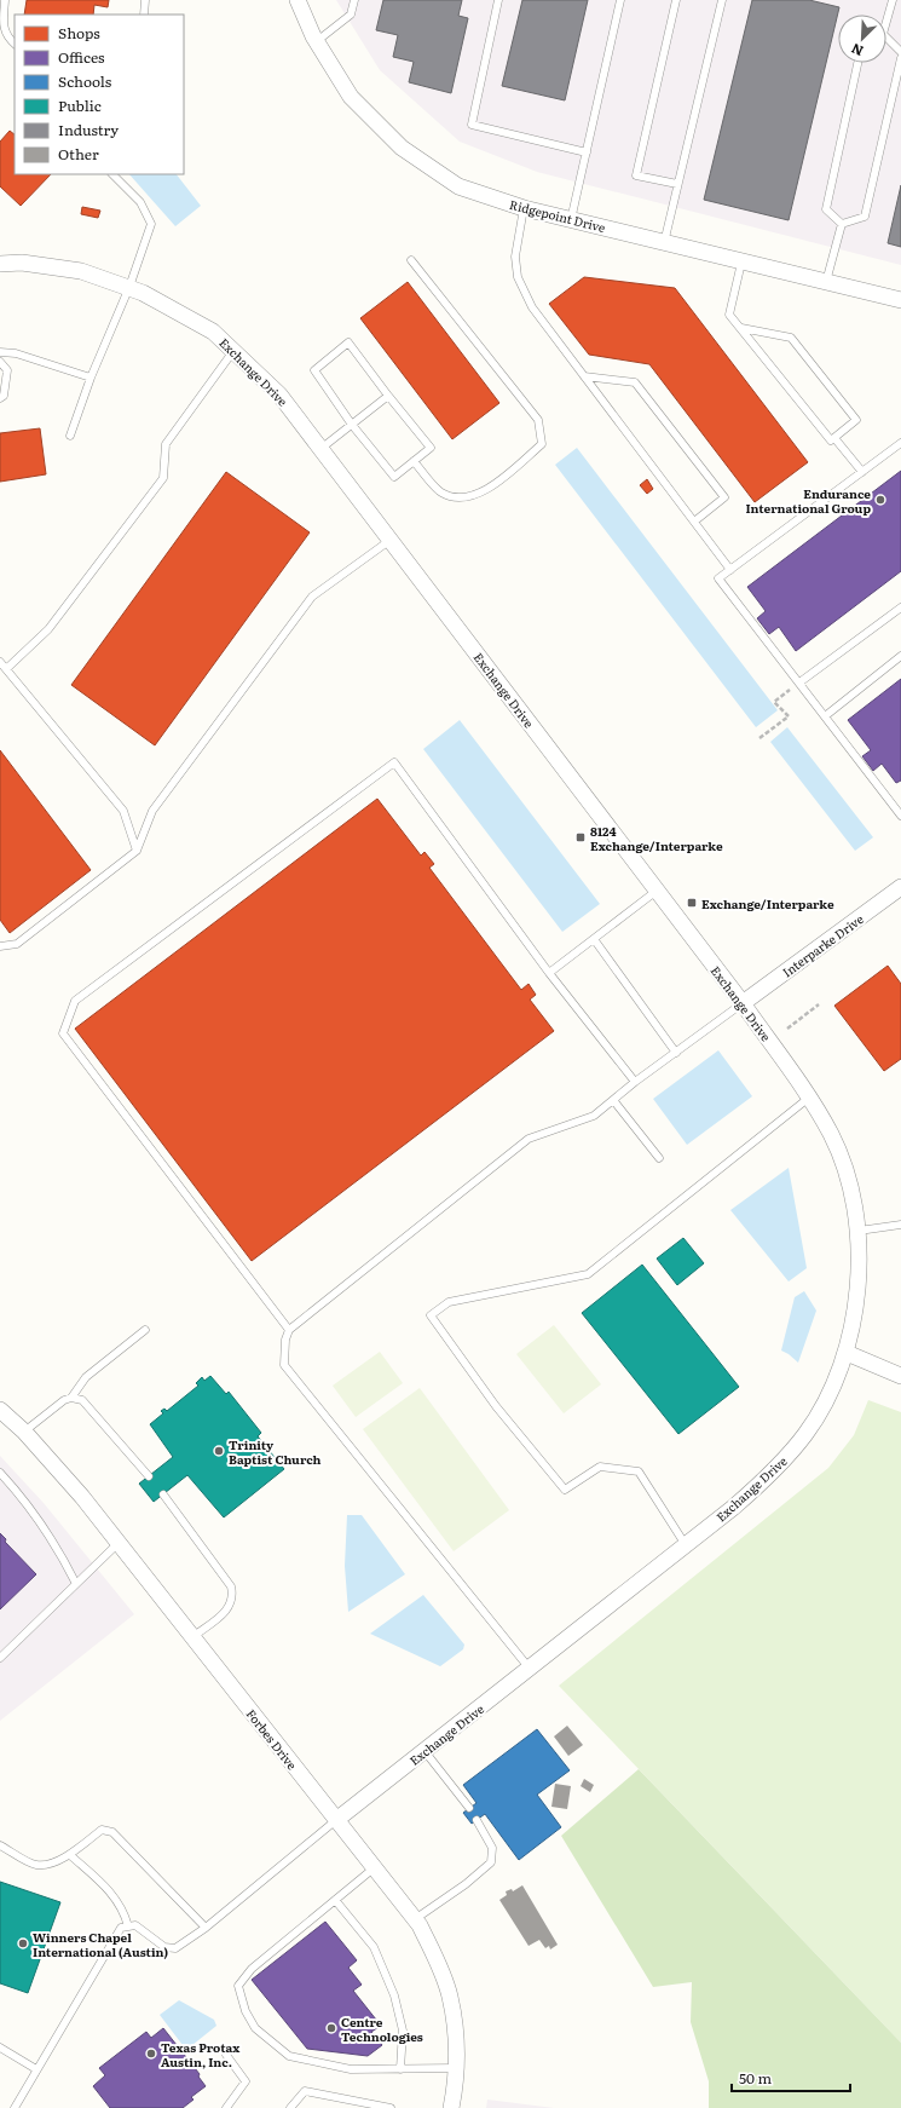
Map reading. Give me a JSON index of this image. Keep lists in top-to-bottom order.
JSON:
{
  "streets": {
    "street": [
      "Ridgepoint Drive",
      "Exchange Drive",
      "Interparke Drive",
      "Forbes Drive"
    ]
  },
  "crossings": [
    ["Exchange Drive", "Interparke Drive"],
    ["Exchange Drive", "Forbes Drive"]
  ],
  "places": {
    "other": [
      "Endurance International Group",
      "Trinity Baptist Church",
      "Winners Chapel International (Austin)",
      "Centre Technologies",
      "Texas Protax Austin, Inc."
    ],
    "transit": ["8124 Exchange/Interparke", "Exchange/Interparke"]
  },
  "legend": [
    "Shops",
    "Offices",
    "Schools",
    "Public",
    "Industry",
    "Other"
  ],
  "scale_bar": "50 m",
  "north": "bottom left"
}
